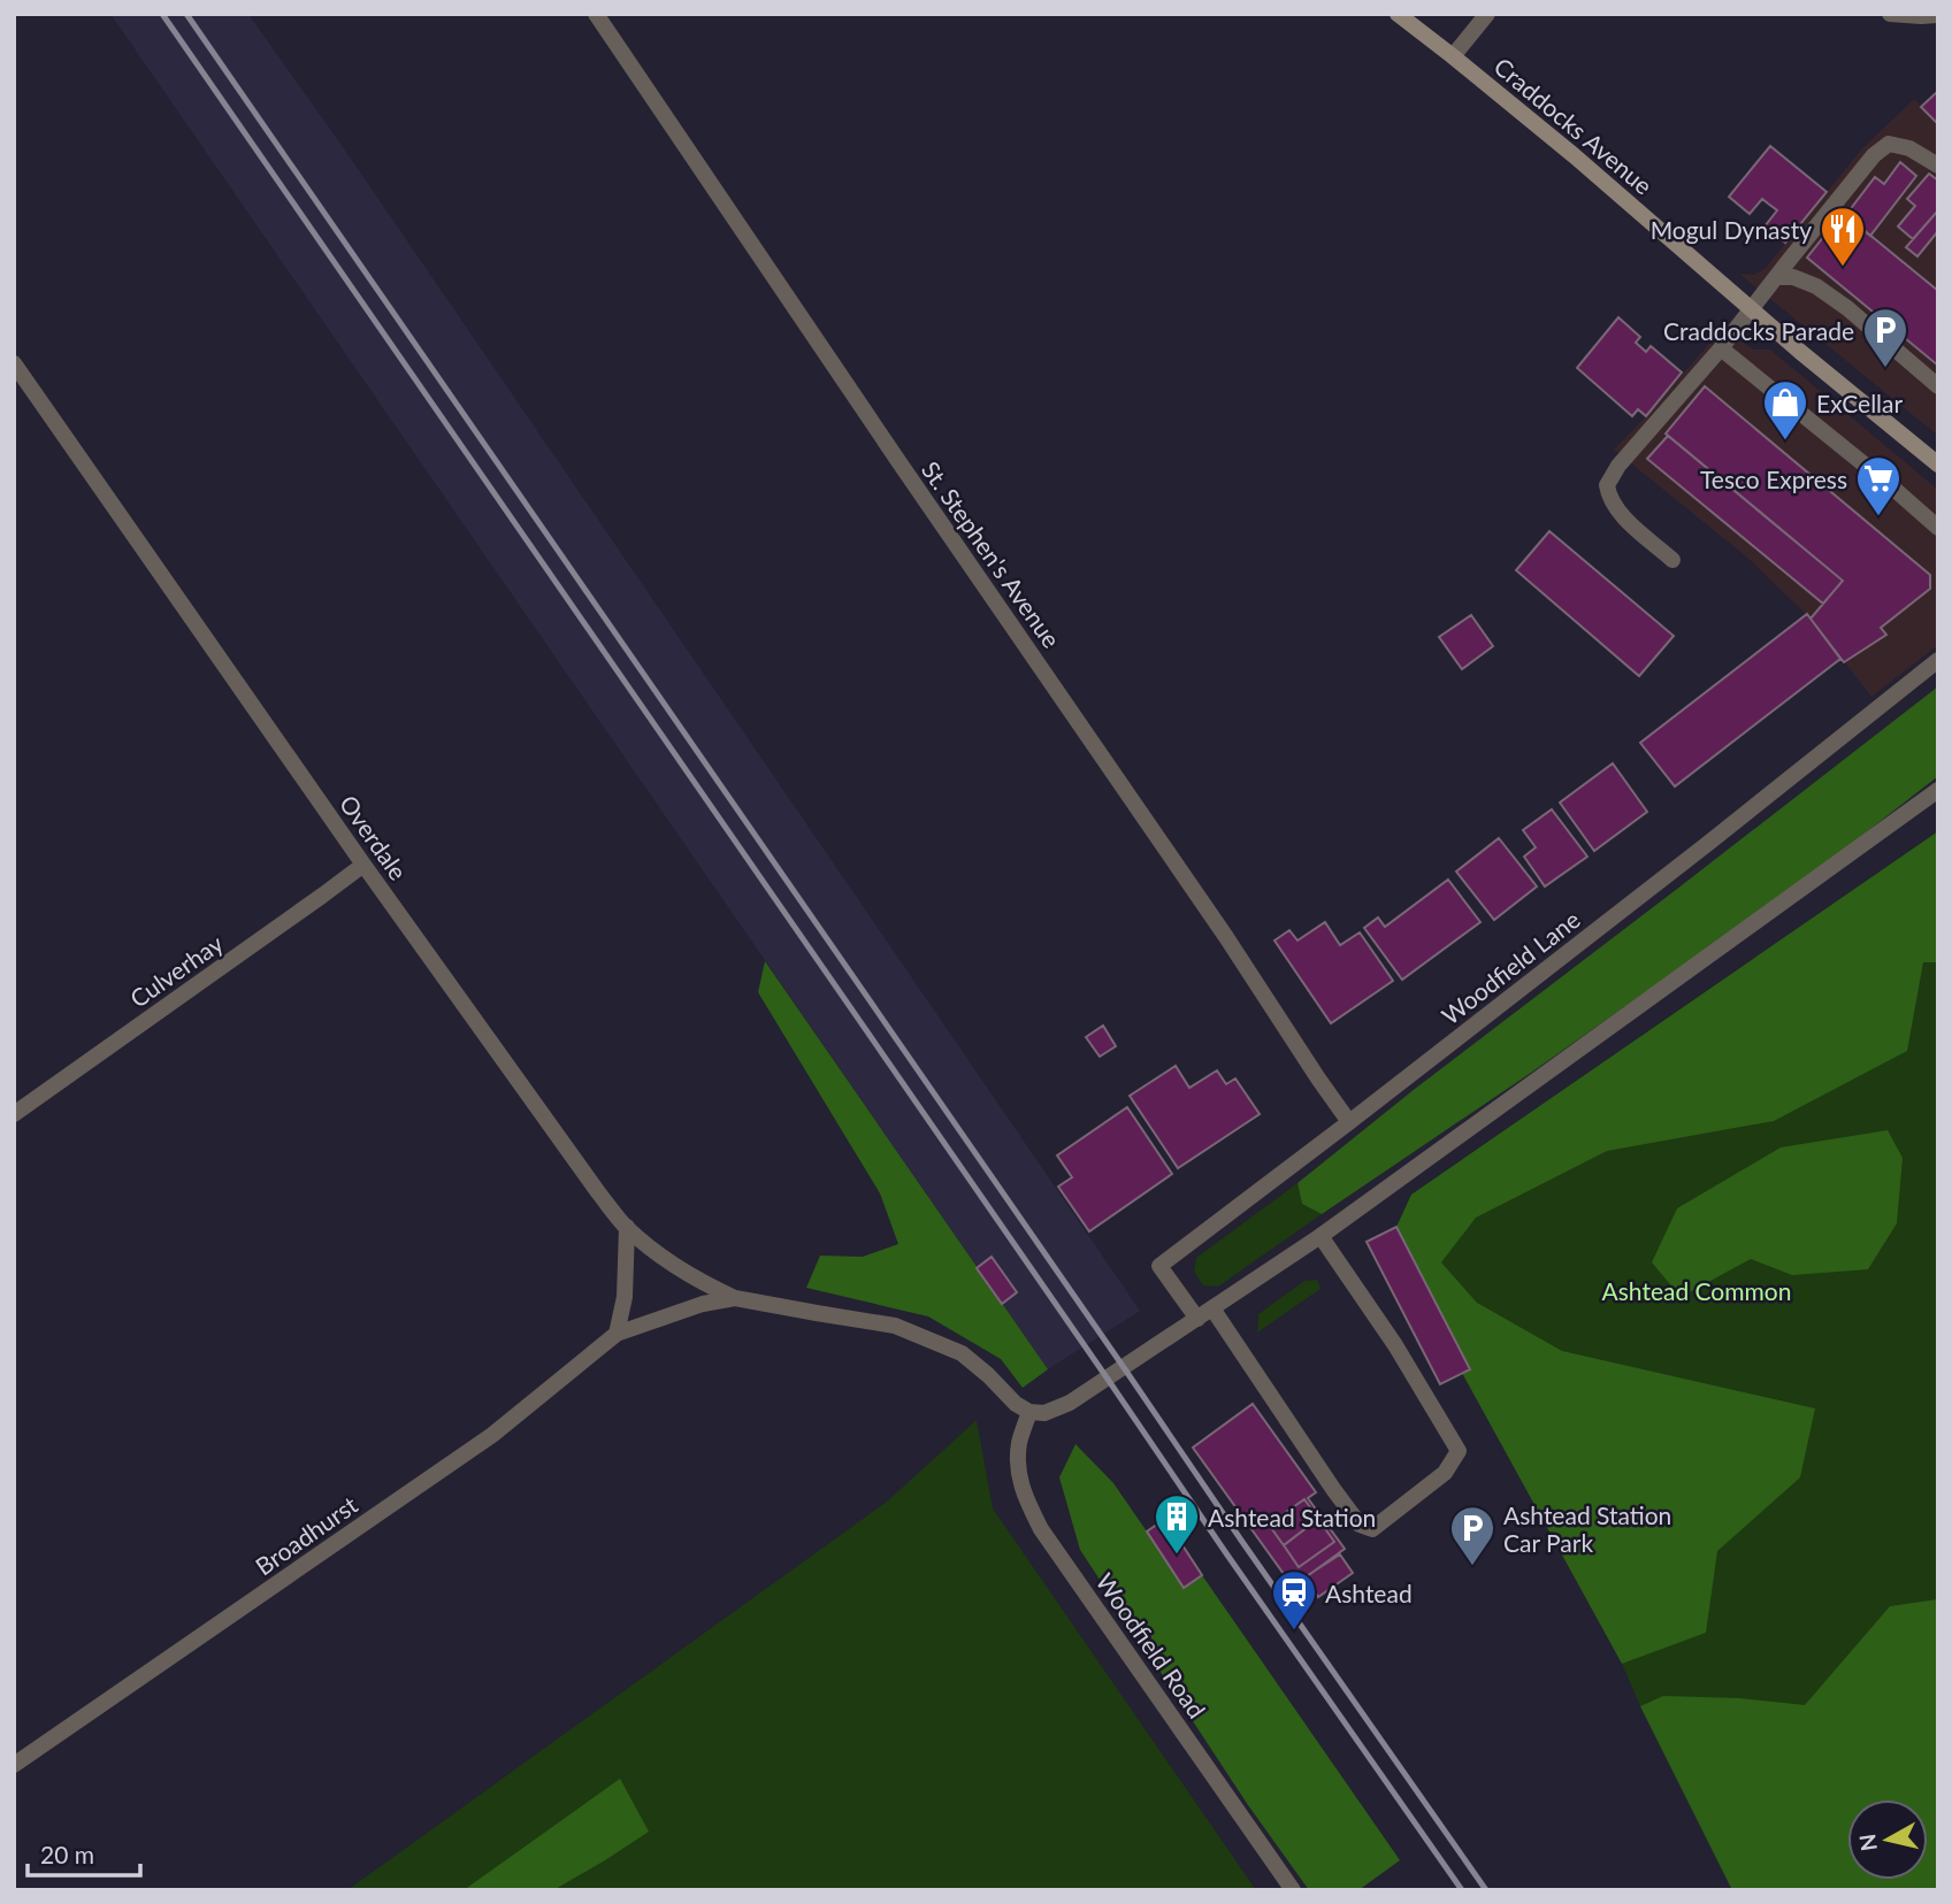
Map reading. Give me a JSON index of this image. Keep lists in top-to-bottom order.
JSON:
{
  "streets": {
    "street": [
      "Craddocks Avenue",
      "St. Stephen's Avenue",
      "Overdale",
      "Woodfield Lane",
      "Culverhay",
      "Broadhurst",
      "Woodfield Road"
    ]
  },
  "crossings": [
    ["St. Stephen's Avenue", "Woodfield Lane"],
    ["Overdale", "Culverhay"],
    ["Overdale", "Broadhurst"],
    ["Broadhurst", "Woodfield Road"]
  ],
  "parks": ["Ashtead Common"],
  "places": {
    "restaurant": ["Mogul Dynasty"],
    "parking": ["Craddocks Parade", "Ashtead Station Car Park"],
    "shop": ["ExCellar"],
    "supermarket": ["Tesco Express"],
    "building": ["Ashtead Station"],
    "station": ["Ashtead"]
  },
  "scale_bar": "20 m",
  "north": "left"
}
